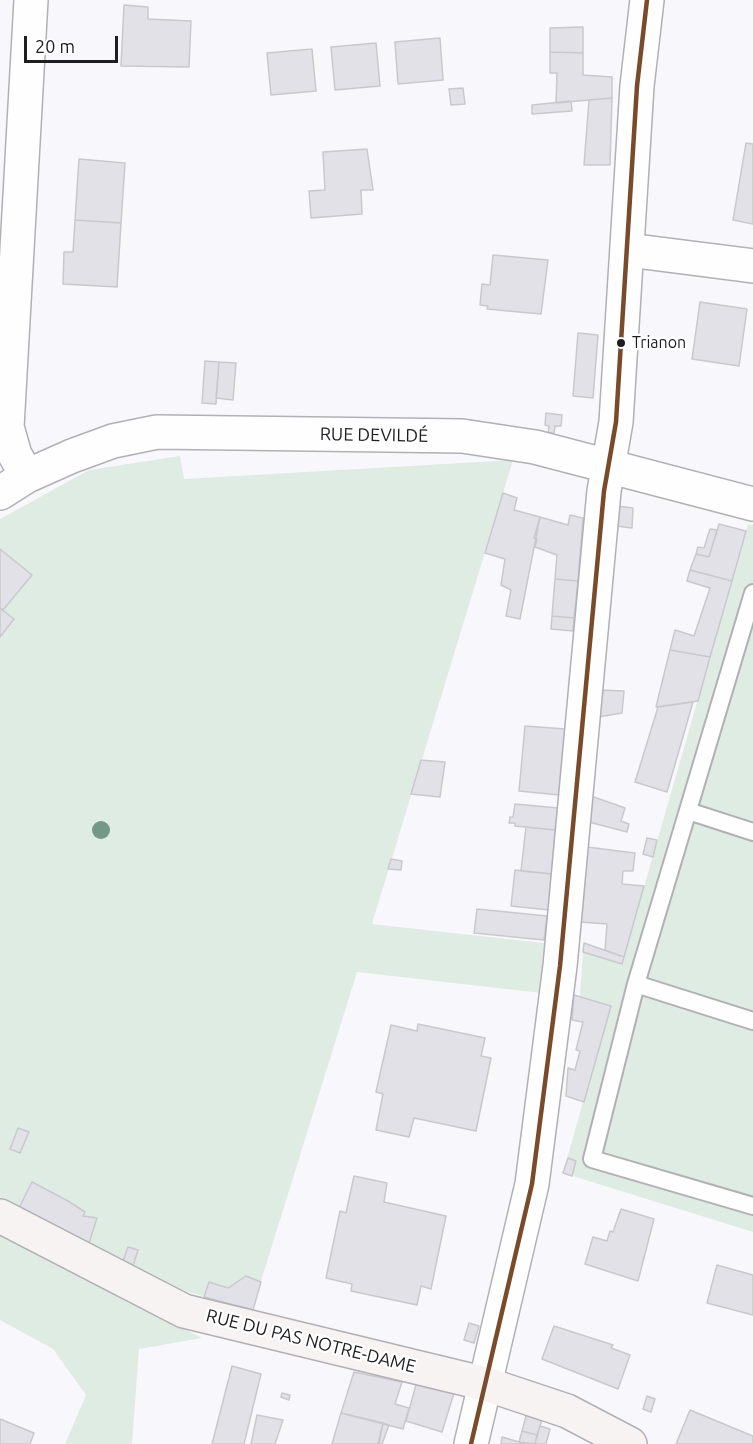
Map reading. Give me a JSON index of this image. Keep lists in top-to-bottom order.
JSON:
{
  "streets": {
    "street": ["RUE DEVILDÉ", "RUE DU PAS NOTRE-DAME"]
  },
  "places": ["Trianon"],
  "scale_bar": "20 m"
}
